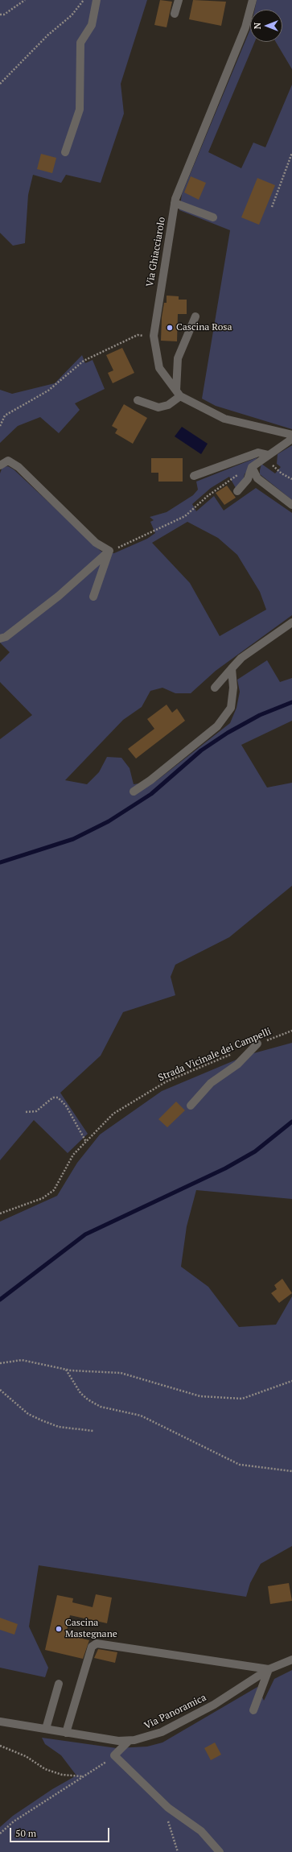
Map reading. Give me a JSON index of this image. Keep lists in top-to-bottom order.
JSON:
{
  "streets": {
    "street": ["Via Ghiacciarolo", "Via Panoramica"],
    "path": ["Strada Vicinale dei Campelli"]
  },
  "places": ["Cascina Rosa", "Cascina Mastegnane"],
  "scale_bar": "50 m",
  "north": "left"
}
